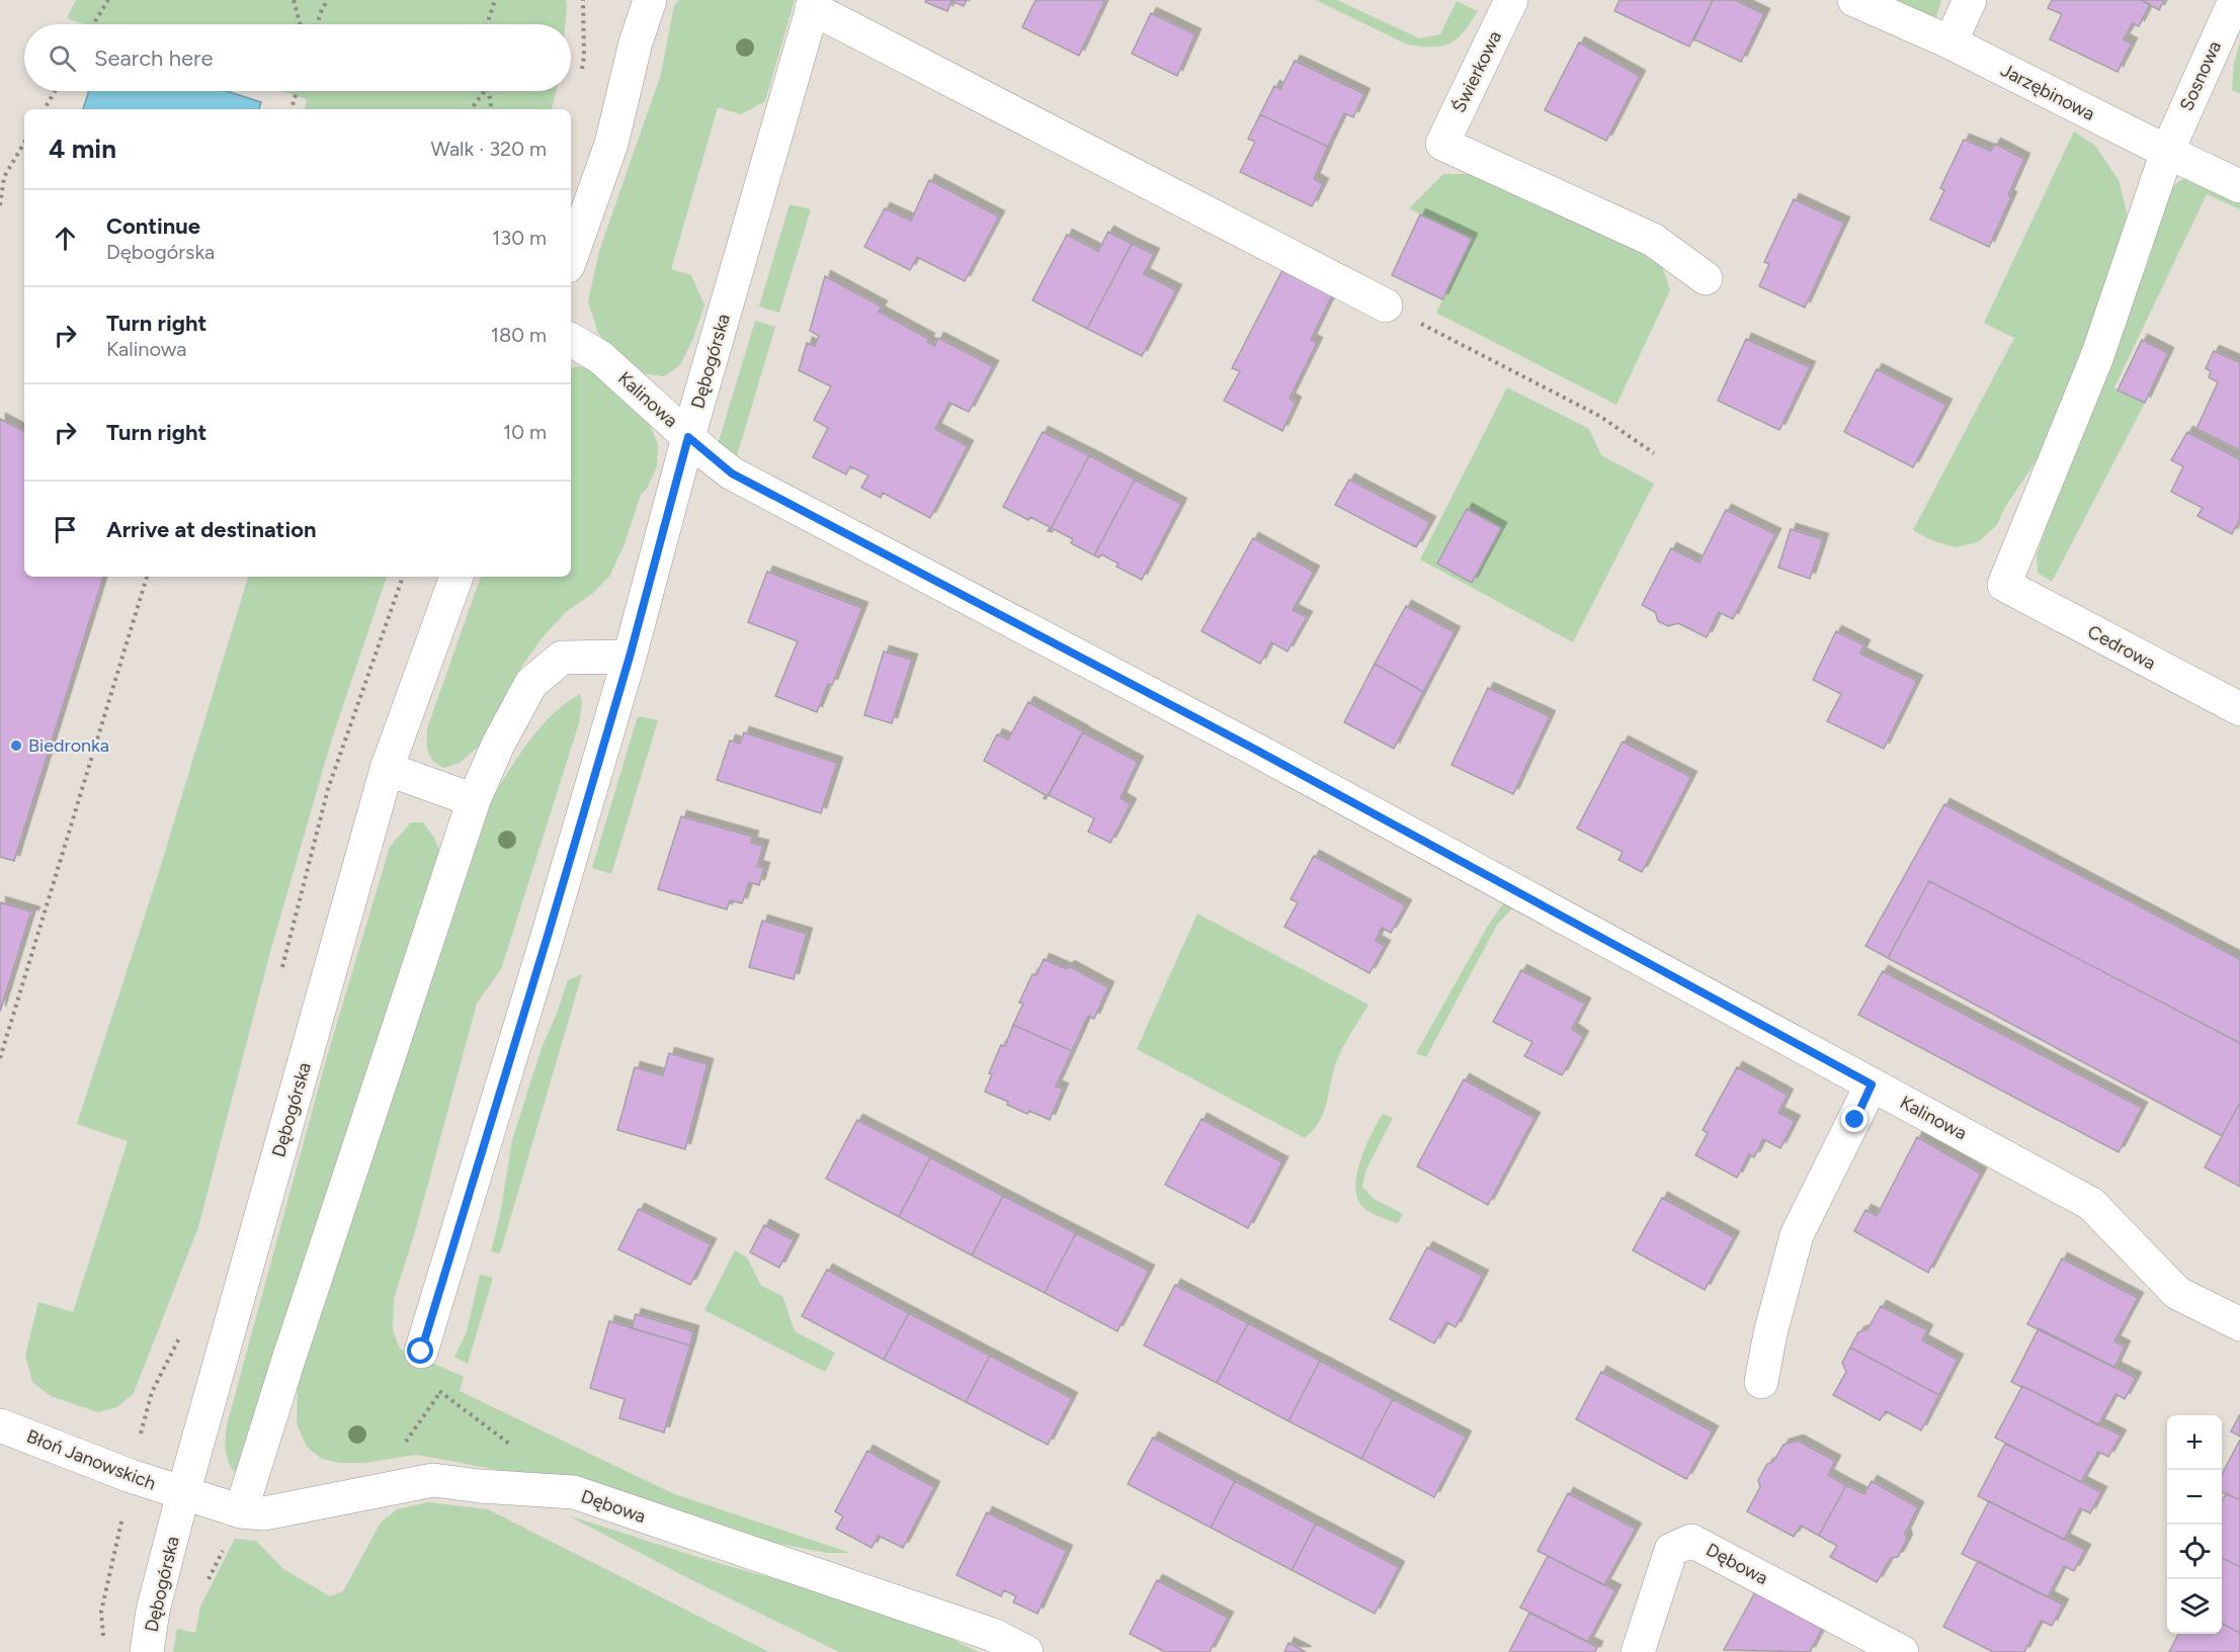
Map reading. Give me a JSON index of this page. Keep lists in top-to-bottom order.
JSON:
{
  "streets": {
    "street": [
      "Świerkowa",
      "Sosnowa",
      "Jarzębinowa",
      "Dębogórska",
      "Kalinowa",
      "Cedrowa",
      "Błoń Janowskich",
      "Dębowa"
    ]
  },
  "crossings": [
    ["Sosnowa", "Jarzębinowa"],
    ["Sosnowa", "Cedrowa"],
    ["Dębogórska", "Kalinowa"],
    ["Dębogórska", "Błoń Janowskich"],
    ["Dębogórska", "Dębowa"],
    ["Błoń Janowskich", "Dębowa"]
  ],
  "places": ["Biedronka"],
  "page": {
    "search": "Search here",
    "heading": ["4 min", "Walk · 320 m"],
    "list": [
      ["Continue", "Dębogórska", "130 m"],
      ["Turn right", "Kalinowa", "180 m"],
      ["Turn right", "10 m"],
      "Arrive at destination"
    ],
    "map_buttons": ["+", "−"]
  }
}
